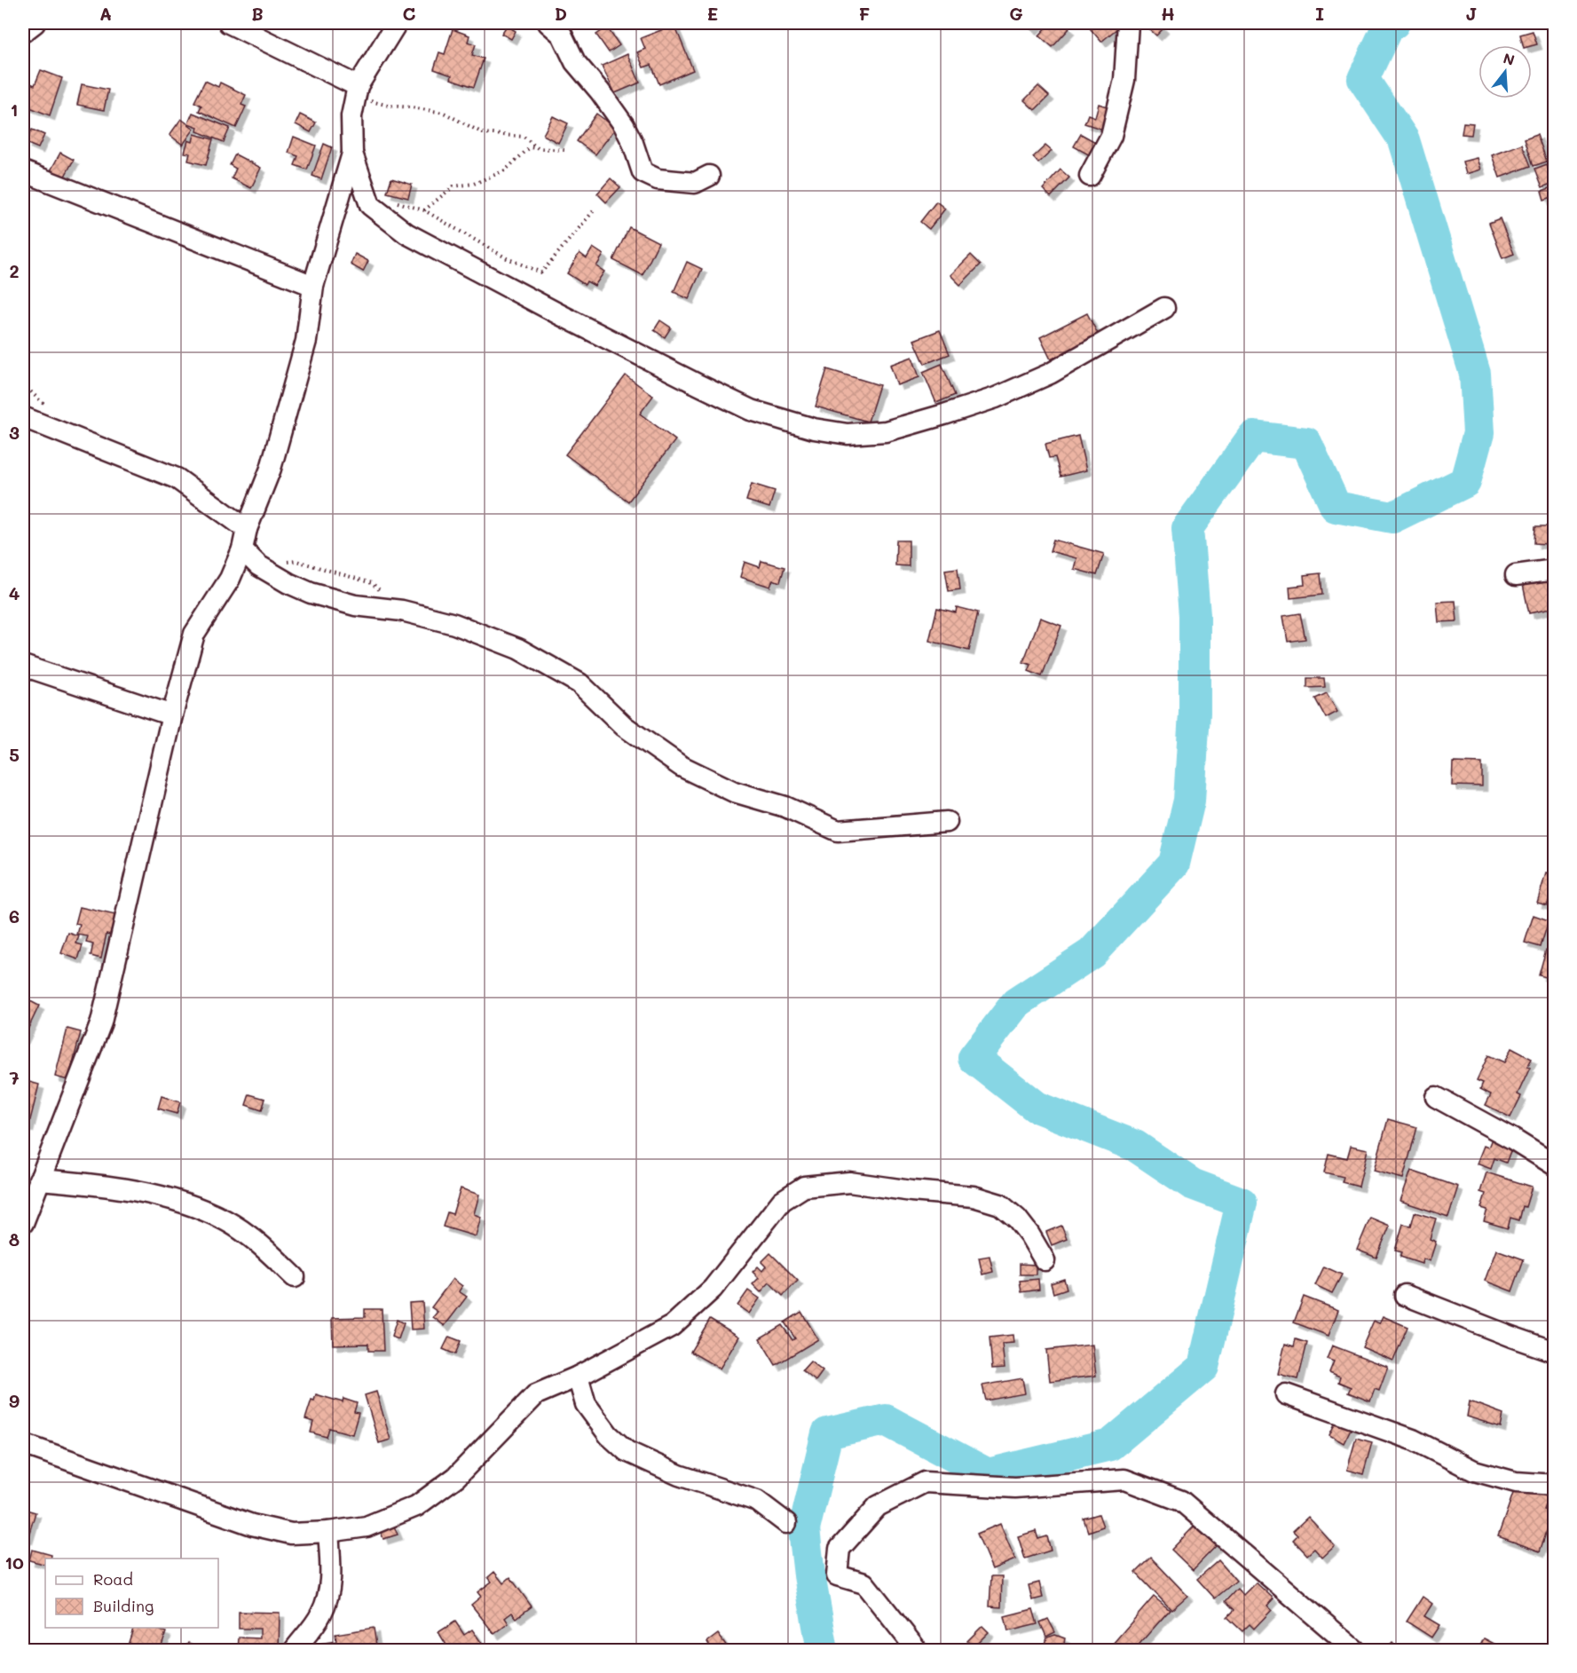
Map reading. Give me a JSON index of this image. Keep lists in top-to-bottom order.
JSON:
{
  "legend": ["Road", "Building"],
  "north": "top",
  "grid": {
    "columns": [
      "A",
      "B",
      "C",
      "D",
      "E",
      "F",
      "G",
      "H",
      "I",
      "J"
    ],
    "rows": [
      "1",
      "2",
      "3",
      "4",
      "5",
      "6",
      "7",
      "8",
      "9",
      "10"
    ]
  }
}
